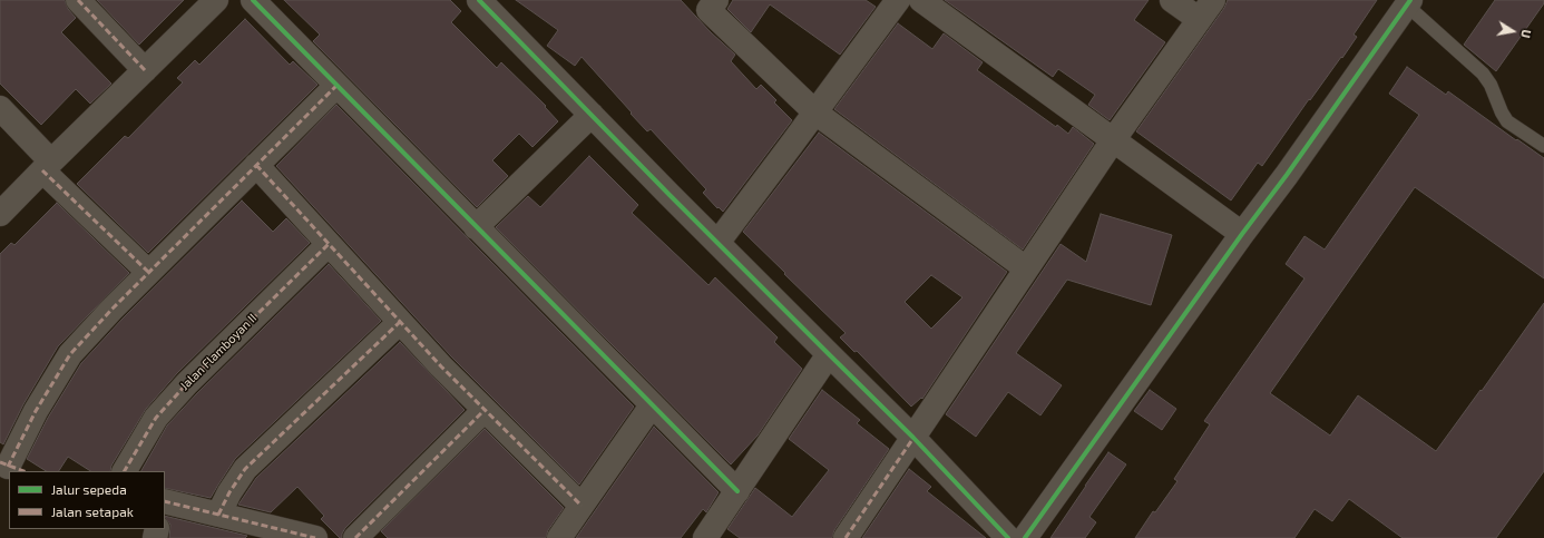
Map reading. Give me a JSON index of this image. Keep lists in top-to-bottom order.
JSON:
{
  "streets": {
    "street": ["Jalan Flamboyan II"]
  },
  "legend": ["Jalur sepeda", "Jalan setapak"],
  "north": "right"
}
